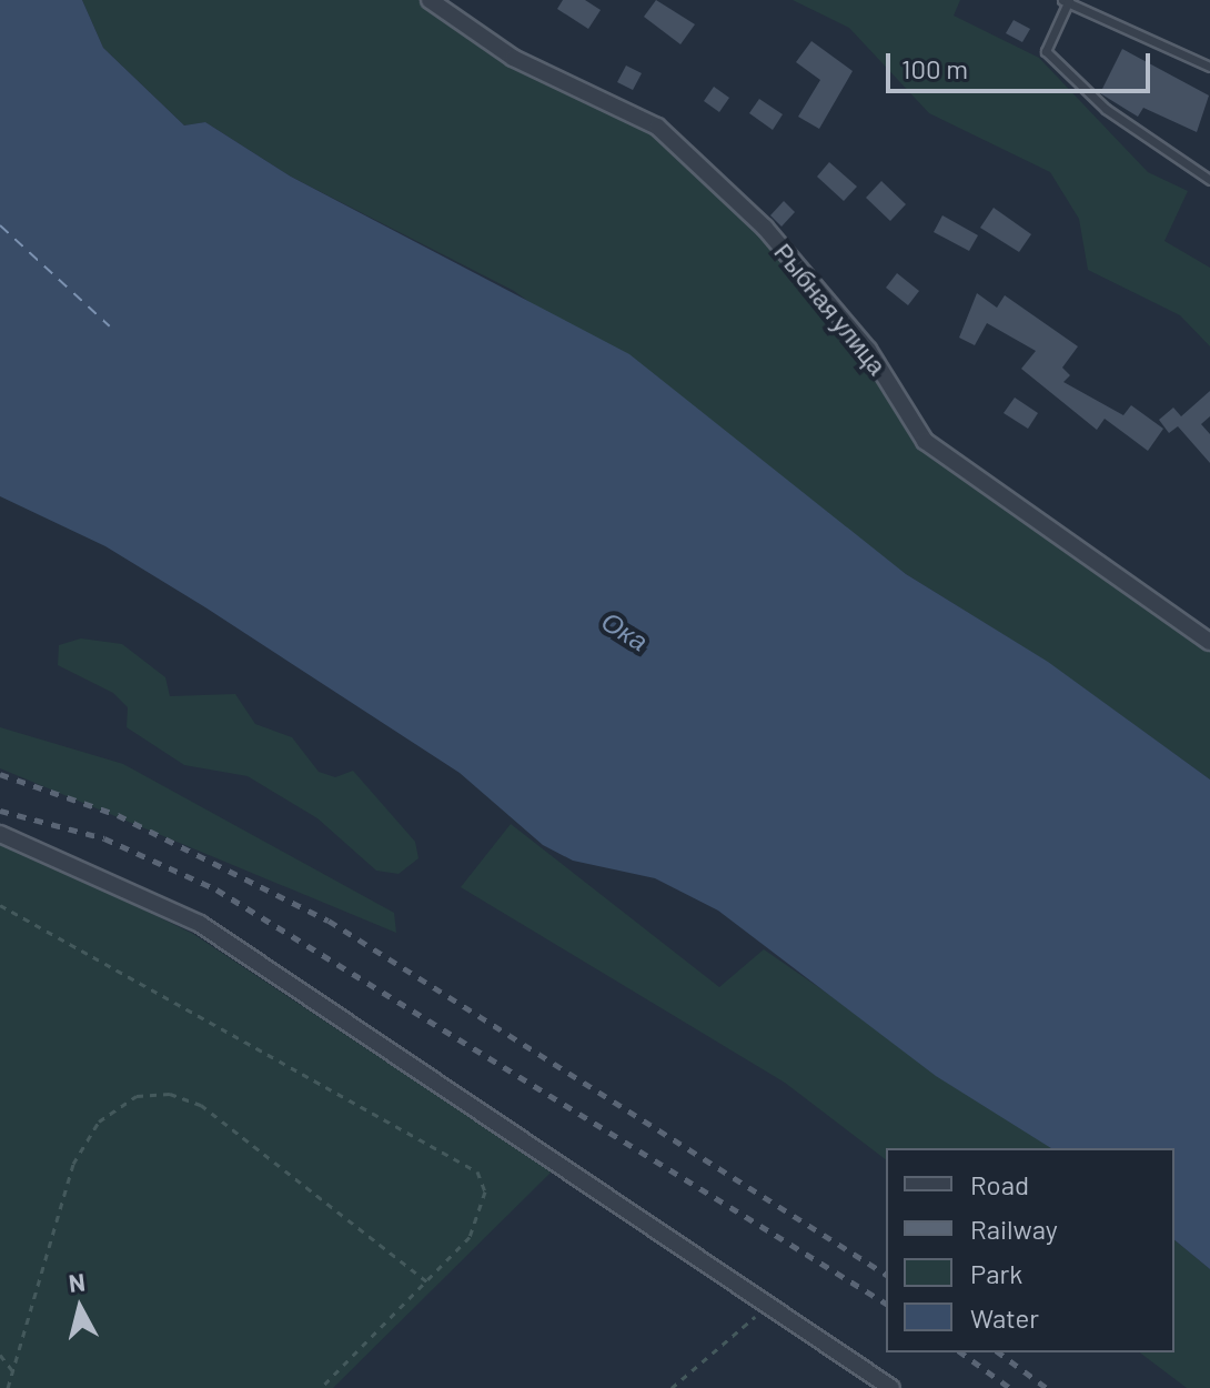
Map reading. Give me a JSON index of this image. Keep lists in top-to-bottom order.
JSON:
{
  "streets": {
    "street": ["Рыбная улица"]
  },
  "water": ["Ока"],
  "legend": [
    "Road",
    "Railway",
    "Park",
    "Water"
  ],
  "scale_bar": "100 m",
  "north": "top"
}
